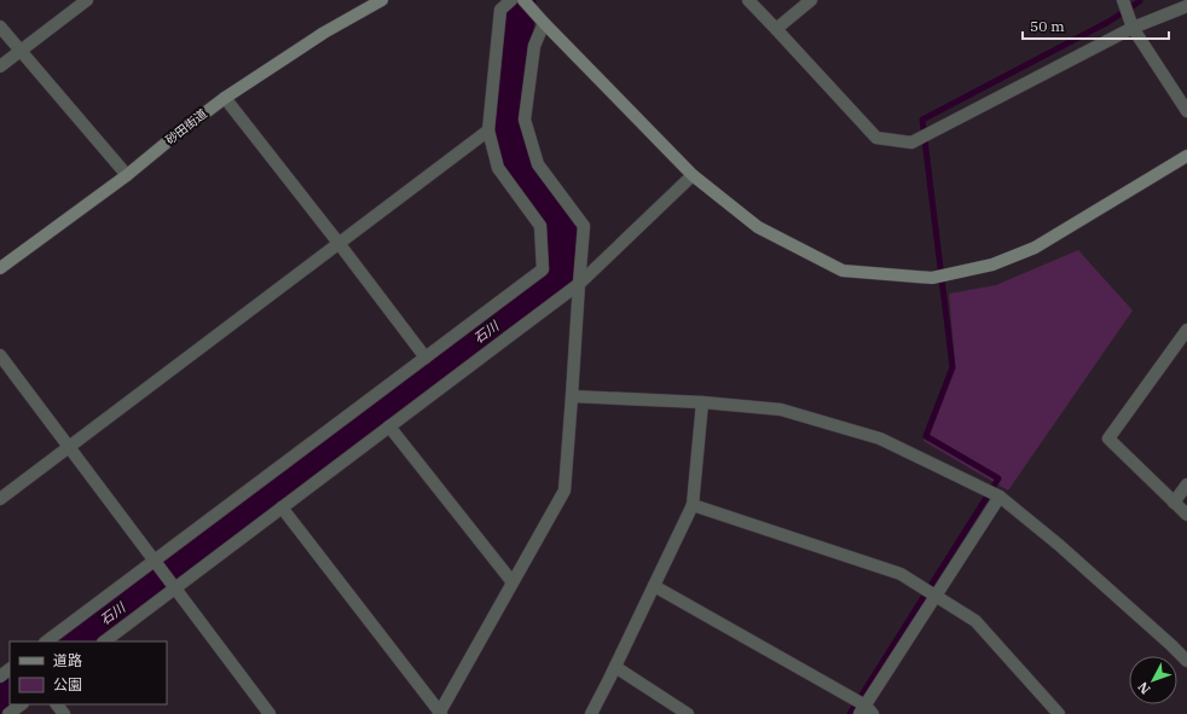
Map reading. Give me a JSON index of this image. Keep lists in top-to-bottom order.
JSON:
{
  "streets": {
    "street": ["砂田街道"]
  },
  "water": ["石川"],
  "legend": ["道路", "公園"],
  "scale_bar": "50 m",
  "north": "bottom left"
}
